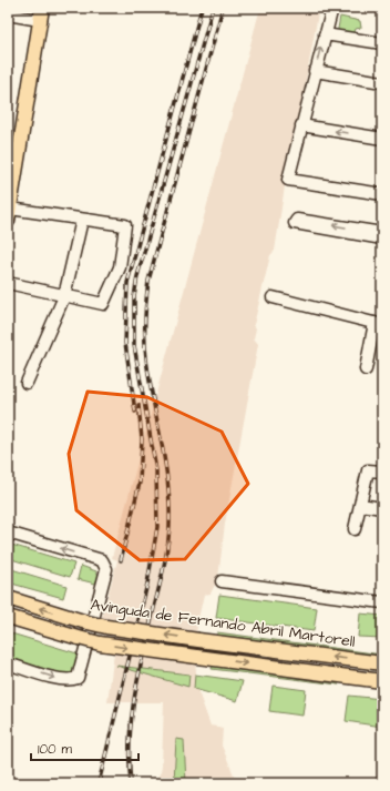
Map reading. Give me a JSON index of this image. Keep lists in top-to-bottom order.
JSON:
{
  "streets": {
    "main road": ["Avinguda de Fernando Abril Martorell"]
  },
  "scale_bar": "100 m"
}
